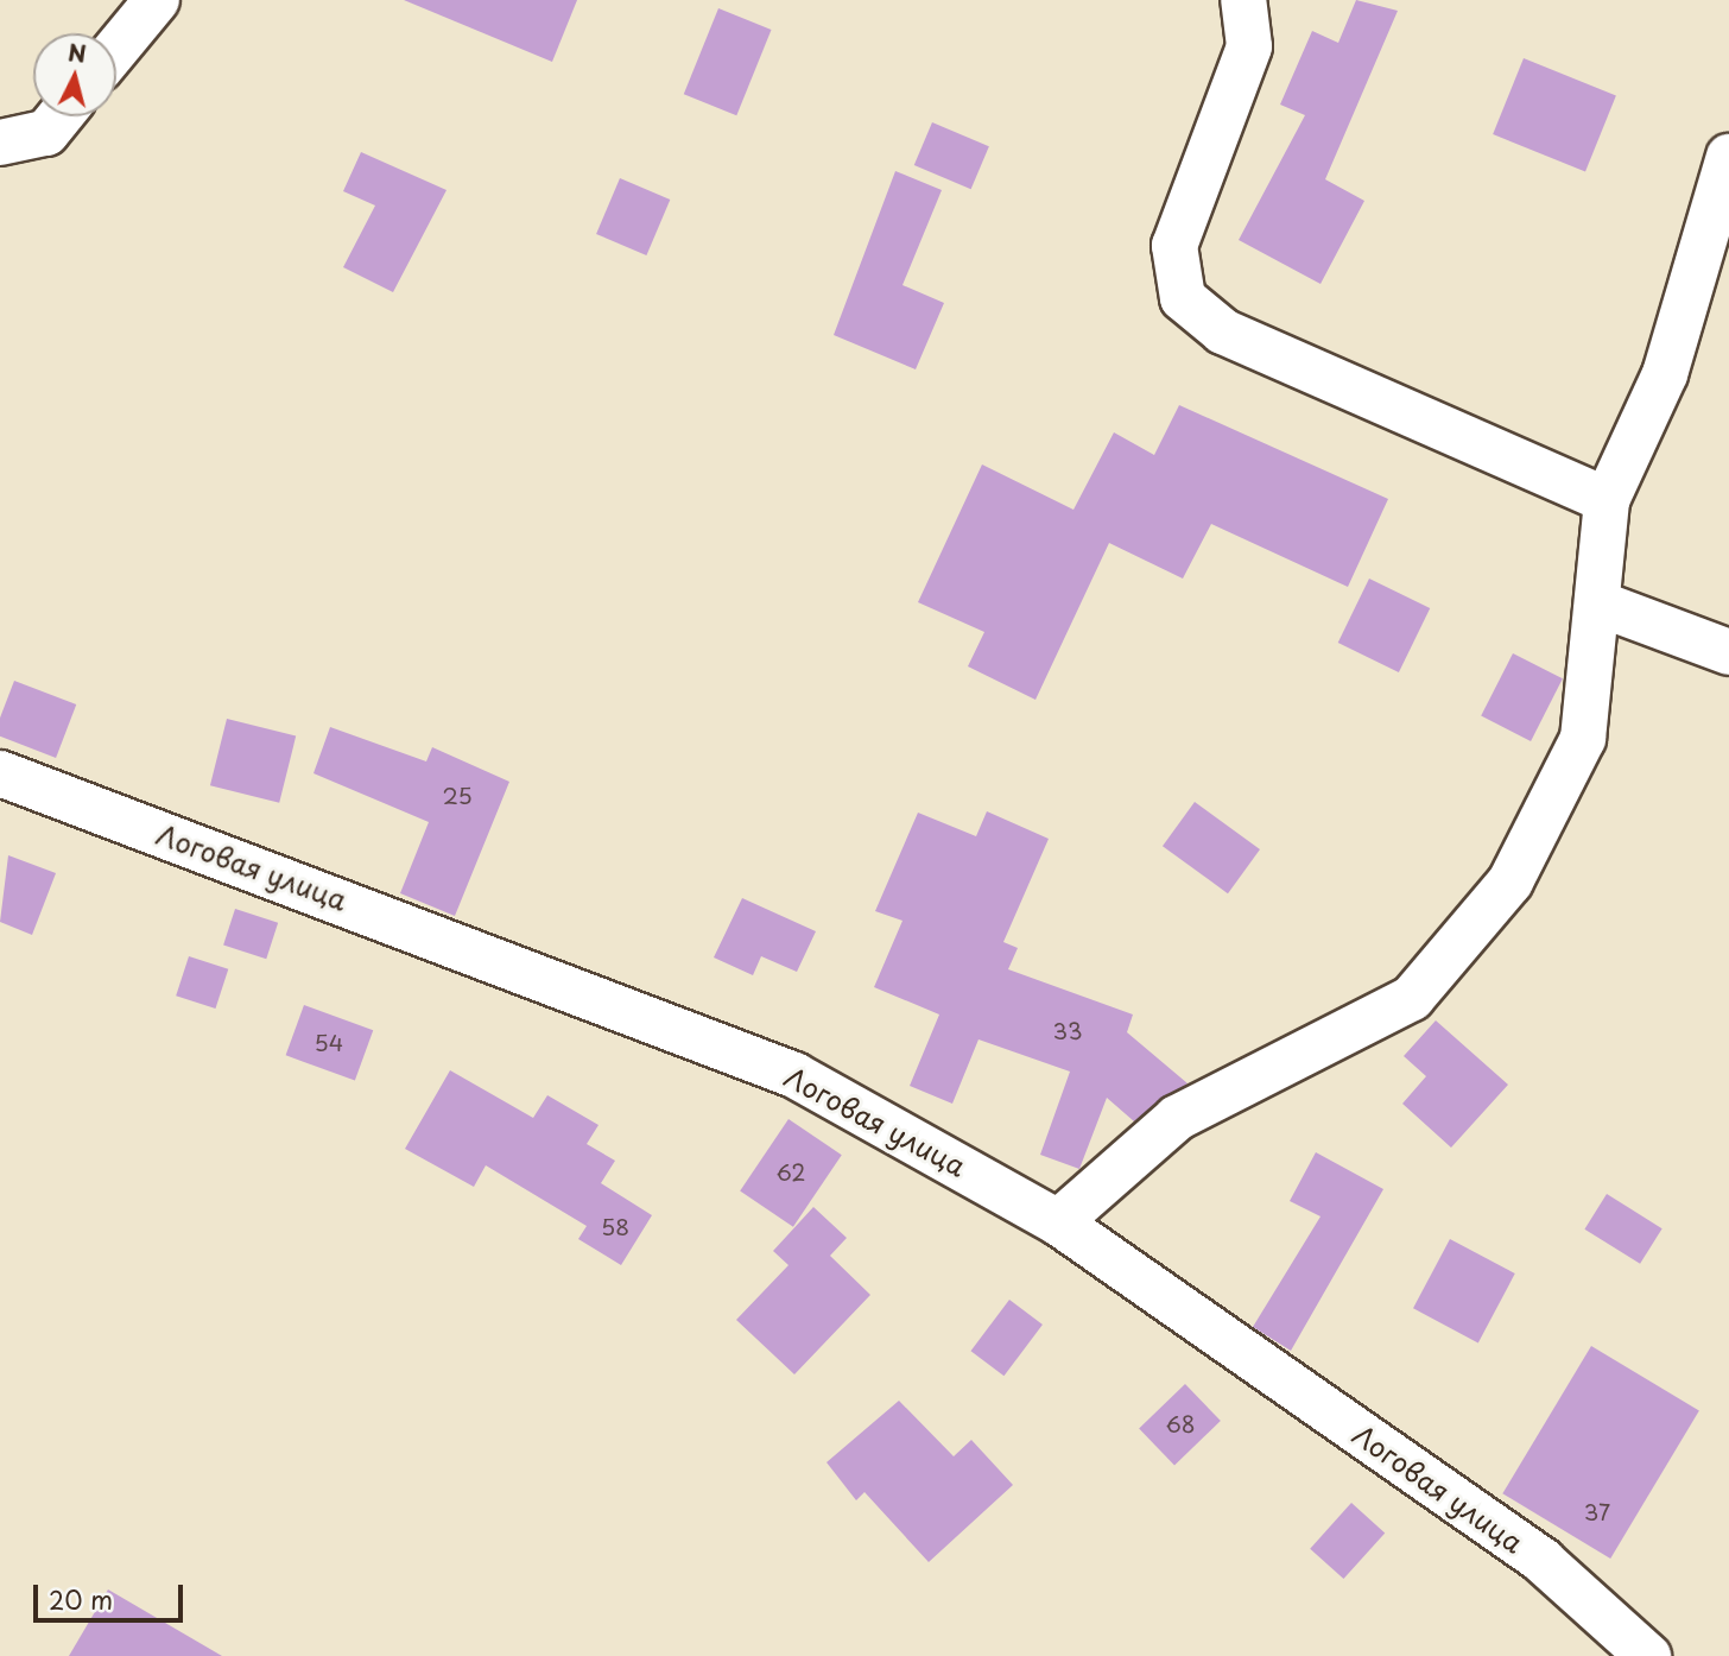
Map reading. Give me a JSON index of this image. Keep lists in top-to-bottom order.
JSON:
{
  "streets": {
    "street": ["Логовая улица"]
  },
  "house_numbers": [
    "25",
    "33",
    "54",
    "62",
    "58",
    "68",
    "37"
  ],
  "scale_bar": "20 m",
  "north": "top"
}
